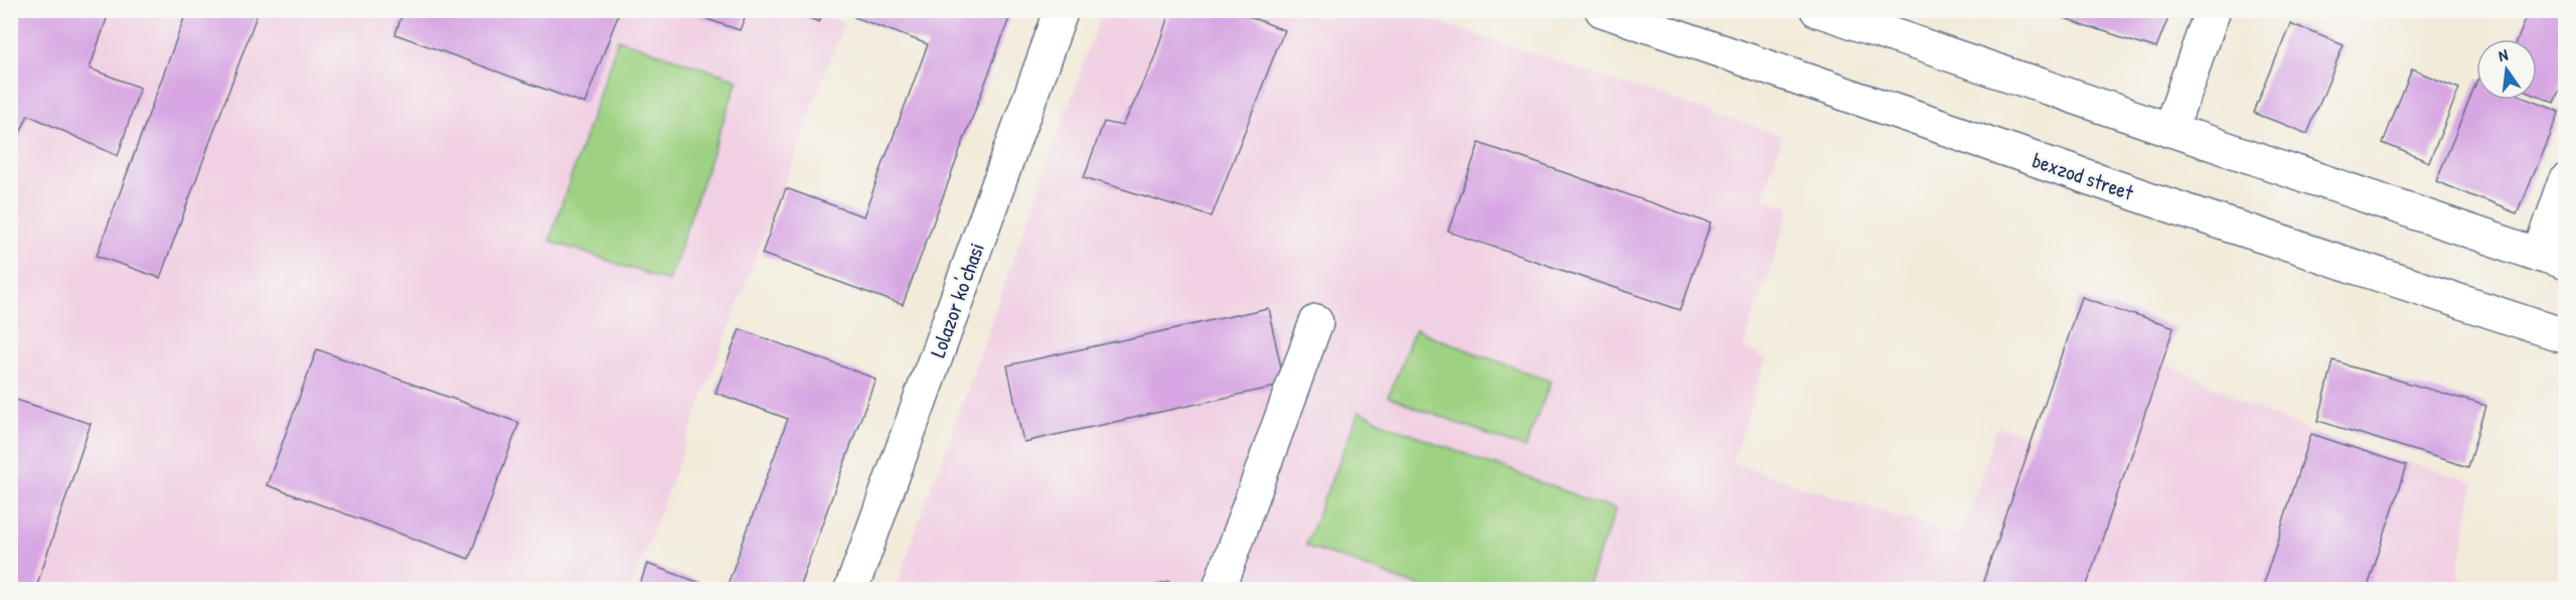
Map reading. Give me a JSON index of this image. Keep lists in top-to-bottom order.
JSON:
{
  "streets": {
    "street": ["bexzod street", "Lolazor ko'chasi"]
  },
  "north": "top"
}
